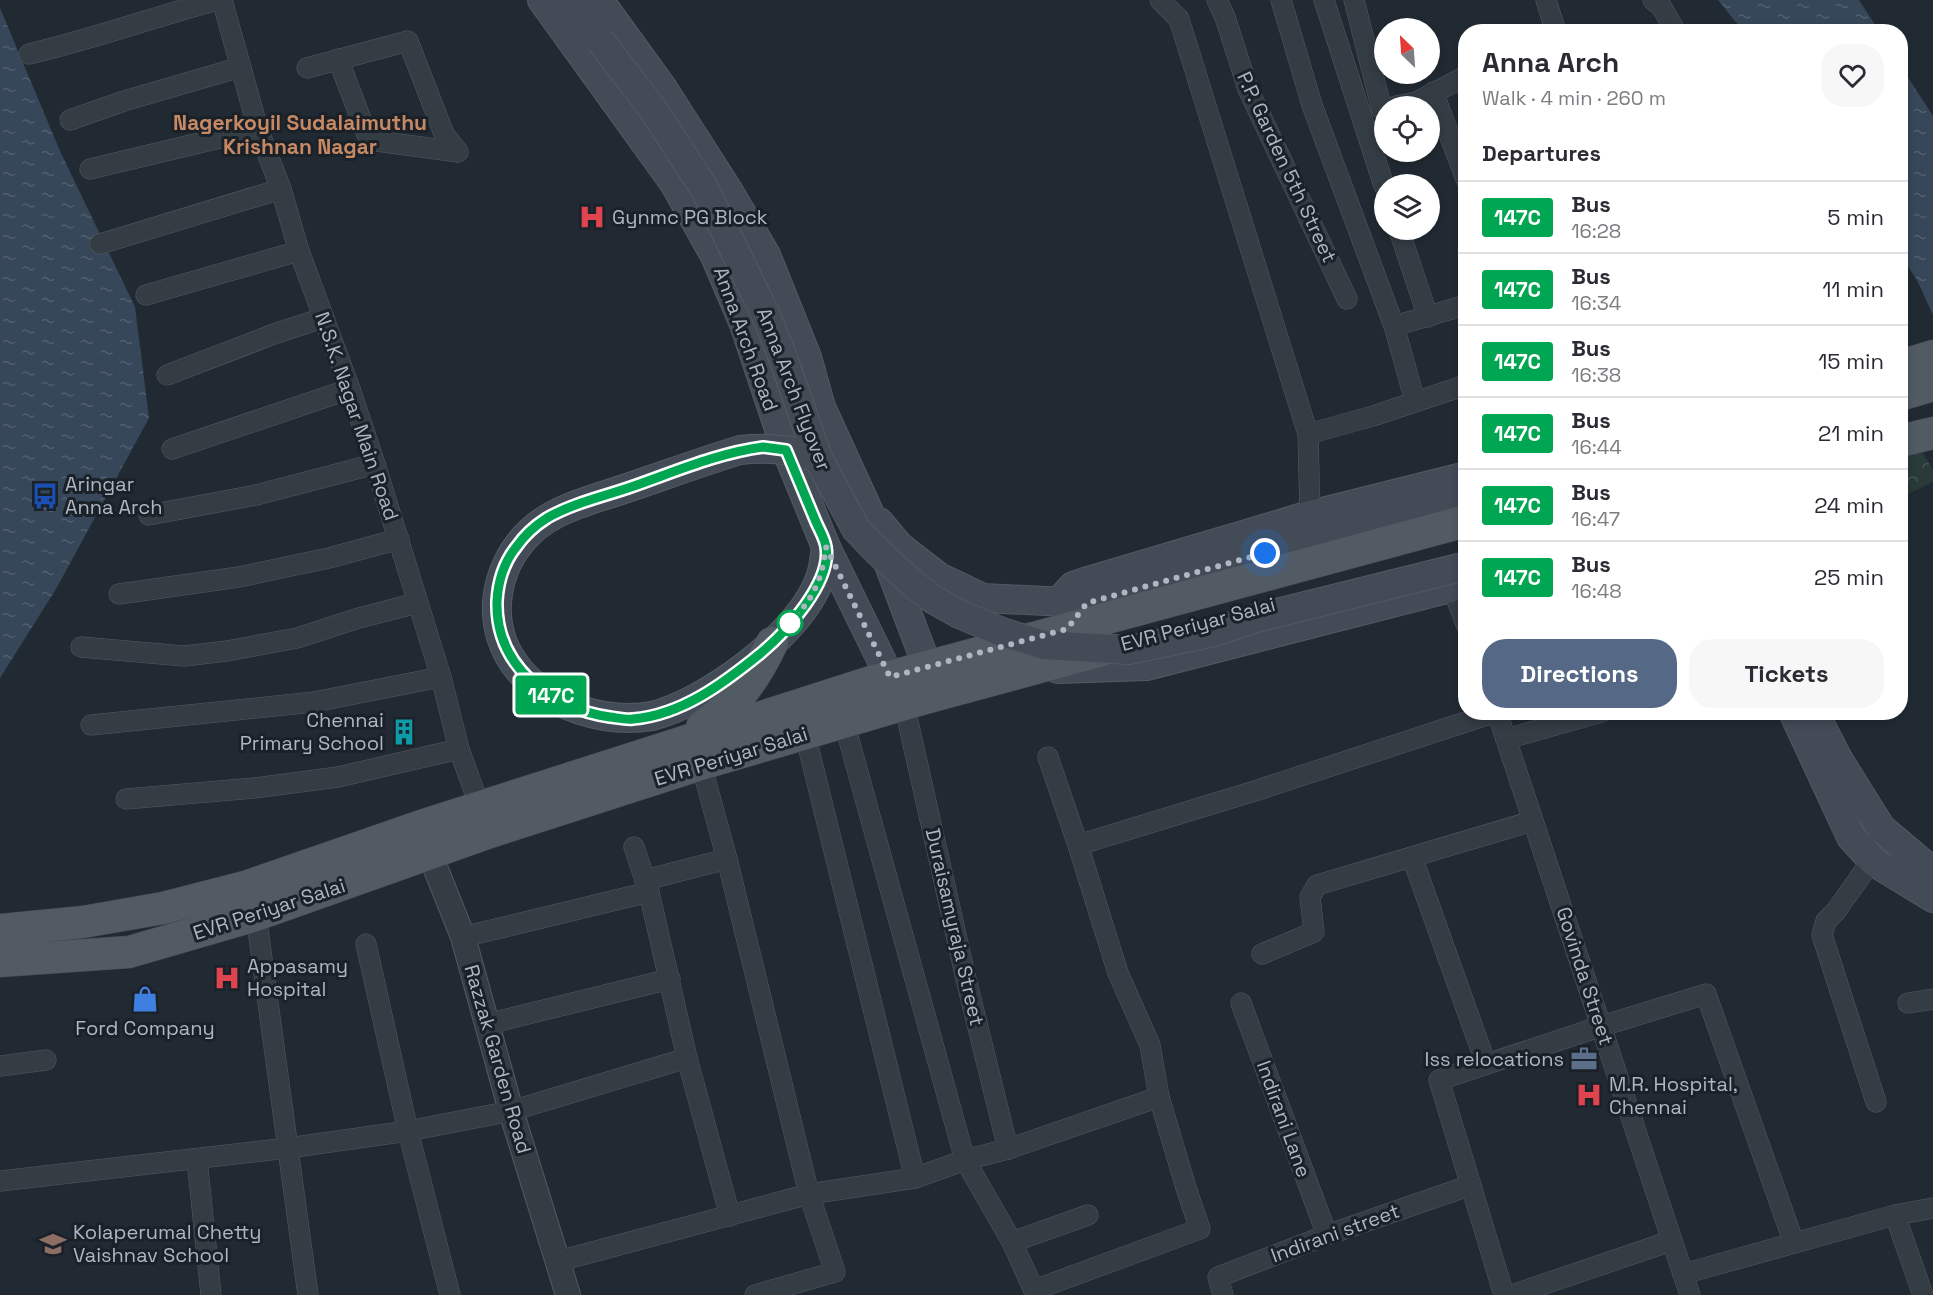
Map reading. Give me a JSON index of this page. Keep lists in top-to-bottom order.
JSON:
{
  "streets": {
    "main road": ["Anna Arch Road", "Anna Arch Flyover", "EVR Periyar Salai"],
    "street": [
      "P.P. Garden 5th Street",
      "N.S.K. Nagar Main Road",
      "Duraisamyraja Street",
      "Govinda Street",
      "Razzak Garden Road",
      "Indirani Lane",
      "Indirani street"
    ]
  },
  "crossings": [
    ["Anna Arch Road", "EVR Periyar Salai"],
    ["Anna Arch Road", "Duraisamyraja Street"],
    ["N.S.K. Nagar Main Road", "EVR Periyar Salai"],
    ["EVR Periyar Salai", "Duraisamyraja Street"],
    ["EVR Periyar Salai", "Razzak Garden Road"],
    ["Indirani Lane", "Indirani street"]
  ],
  "districts": ["Nagerkoyil Sudalaimuthu Krishnan Nagar"],
  "places": {
    "hospital": ["Gynmc PG Block", "Appasamy Hospital", "M.R. Hospital, Chennai"],
    "bus stop": ["Aringar Anna Arch"],
    "building": ["Chennai Primary School"],
    "shop": ["Ford Company"],
    "office": ["Iss relocations"],
    "school or university": ["Kolaperumal Chetty Vaishnav School"]
  },
  "lines": ["bus line 147C"],
  "north": "top left",
  "page": {
    "on_map": "147C",
    "heading": [
      ["Anna Arch", "Walk · 4 min · 260 m"],
      "Departures"
    ],
    "list": [
      {
        "mark": "147C",
        "name": "Bus",
        "note": "16:28",
        "value": "5 min"
      },
      {
        "mark": "147C",
        "name": "Bus",
        "note": "16:34",
        "value": "11 min"
      },
      {
        "mark": "147C",
        "name": "Bus",
        "note": "16:38",
        "value": "15 min"
      },
      {
        "mark": "147C",
        "name": "Bus",
        "note": "16:44",
        "value": "21 min"
      },
      {
        "mark": "147C",
        "name": "Bus",
        "note": "16:47",
        "value": "24 min"
      },
      {
        "mark": "147C",
        "name": "Bus",
        "note": "16:48",
        "value": "25 min"
      }
    ],
    "buttons": ["Directions", "Tickets"]
  }
}
